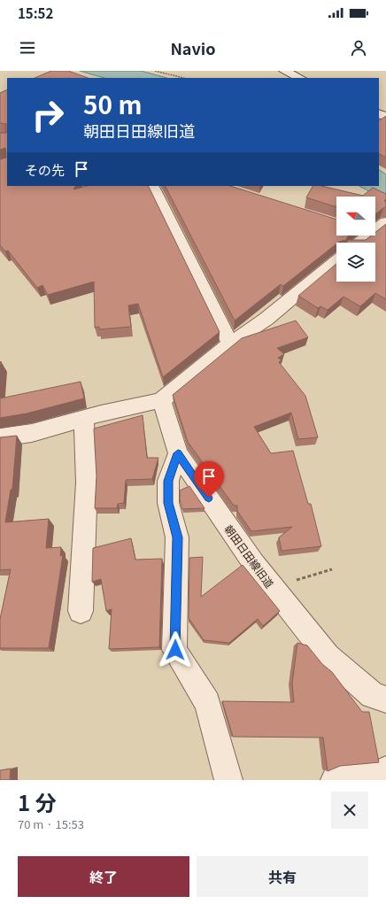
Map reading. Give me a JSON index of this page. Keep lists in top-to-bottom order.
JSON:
{
  "streets": {
    "street": ["朝田日田線旧道"]
  },
  "north": "left",
  "page": {
    "status": "15:52",
    "header": "Navio",
    "turn": ["50 m", "朝田日田線旧道"],
    "then": "その先",
    "heading": ["1 分", "70 m · 15:53"],
    "buttons": ["終了", "共有"]
  }
}
